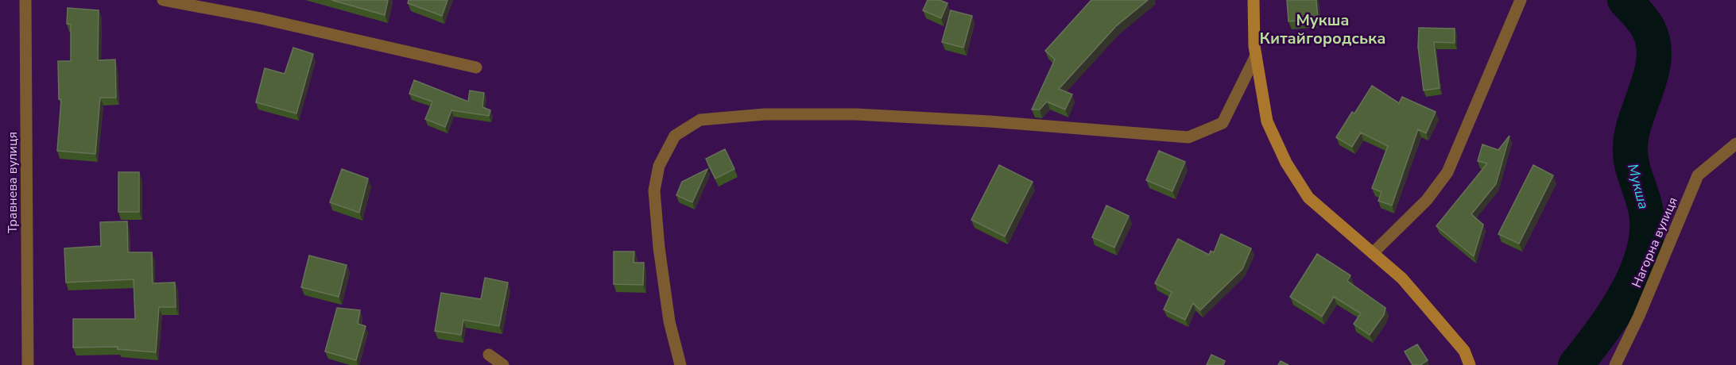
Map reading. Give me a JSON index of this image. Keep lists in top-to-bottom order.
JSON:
{
  "streets": {
    "street": ["Травнева вулиця", "Нагорна вулиця"]
  },
  "districts": ["Мукша Китайгородська"],
  "water": ["Мукша"]
}
